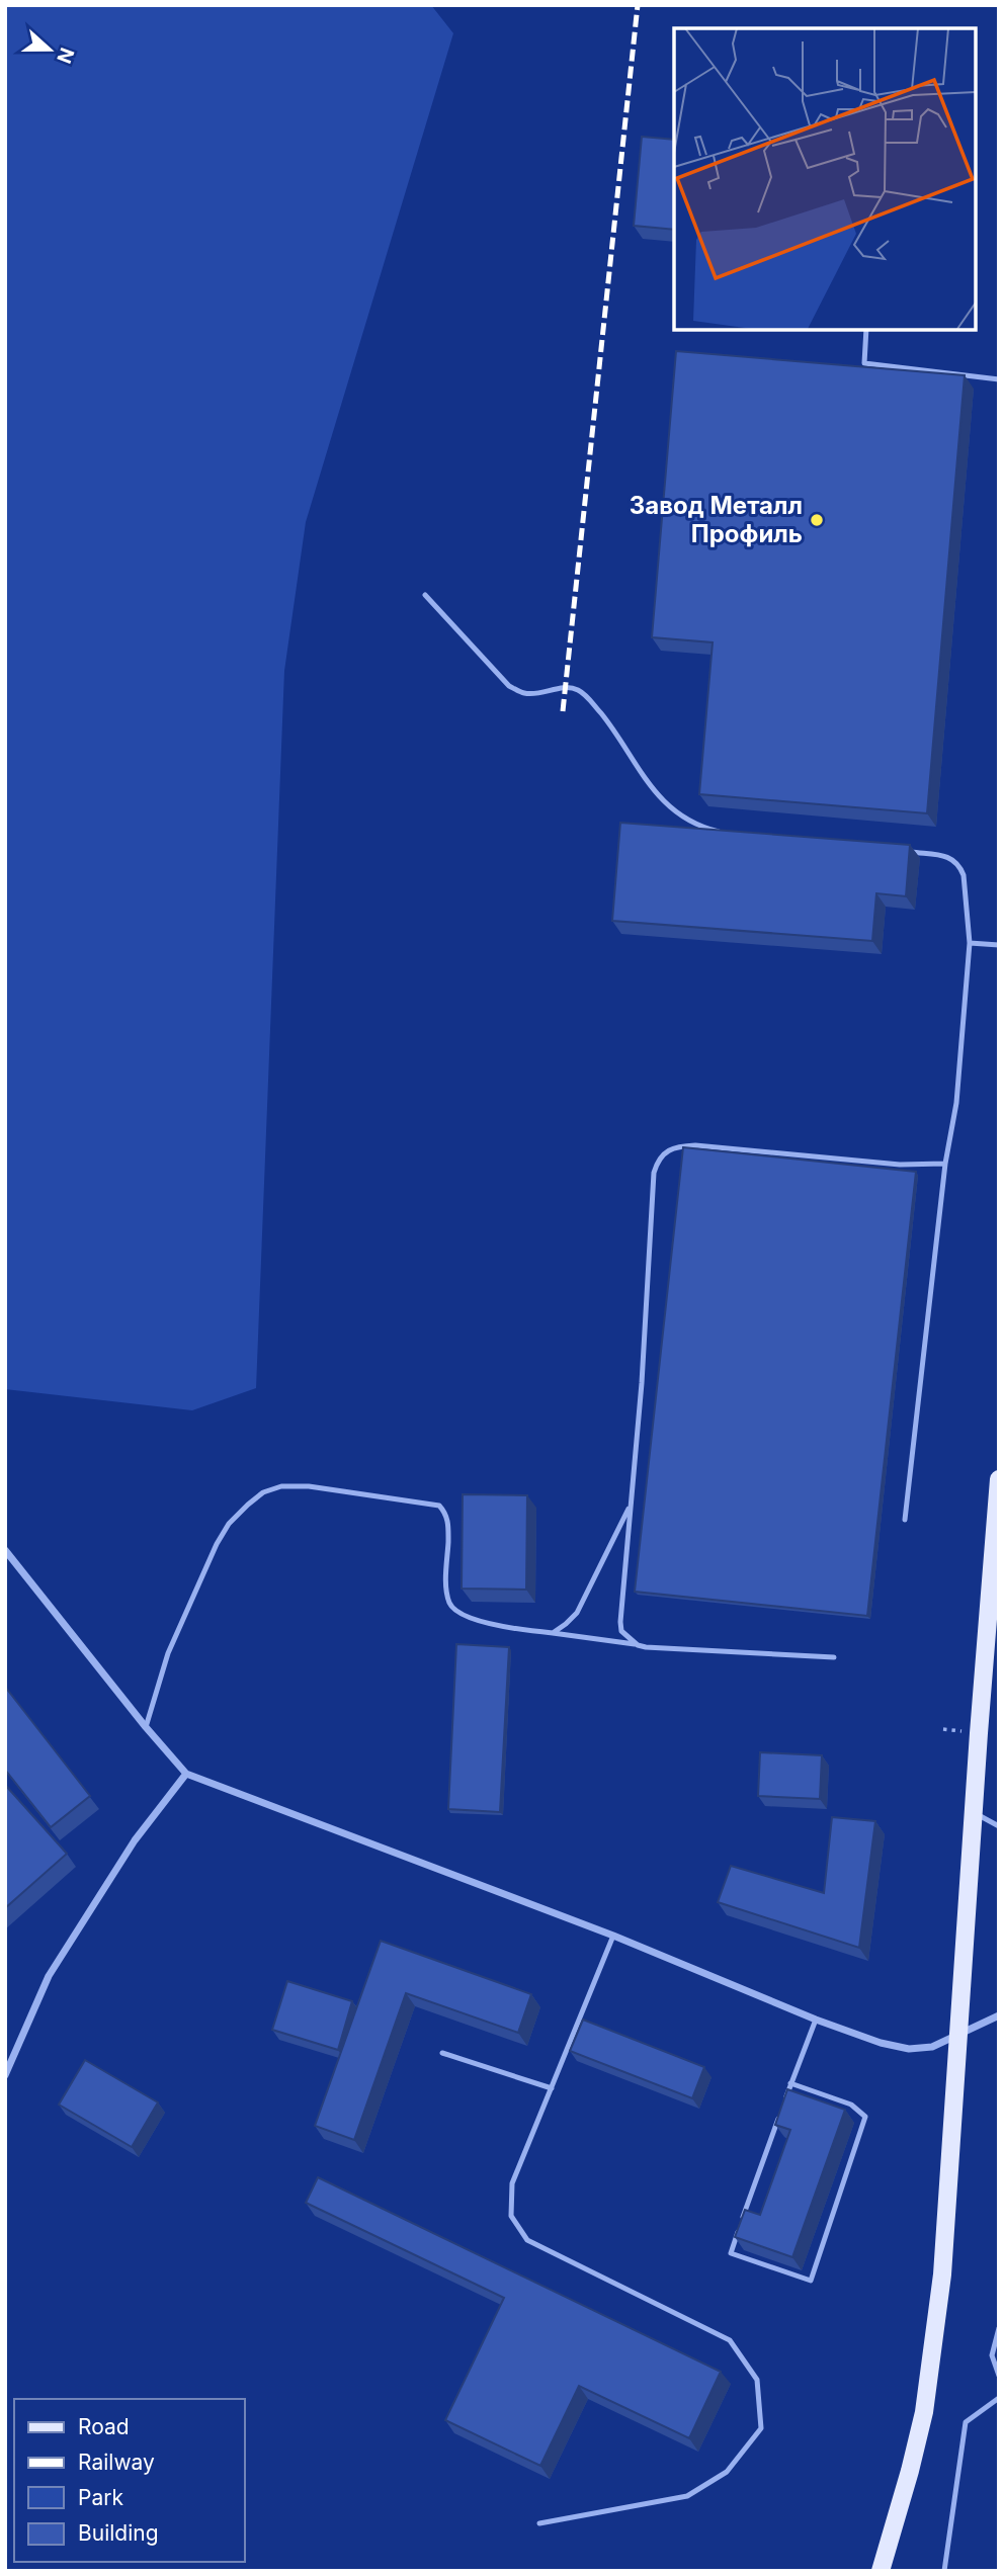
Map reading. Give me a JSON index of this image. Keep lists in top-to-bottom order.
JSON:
{
  "places": ["Завод Металл Профиль"],
  "legend": [
    "Road",
    "Railway",
    "Park",
    "Building"
  ],
  "north": "right"
}
